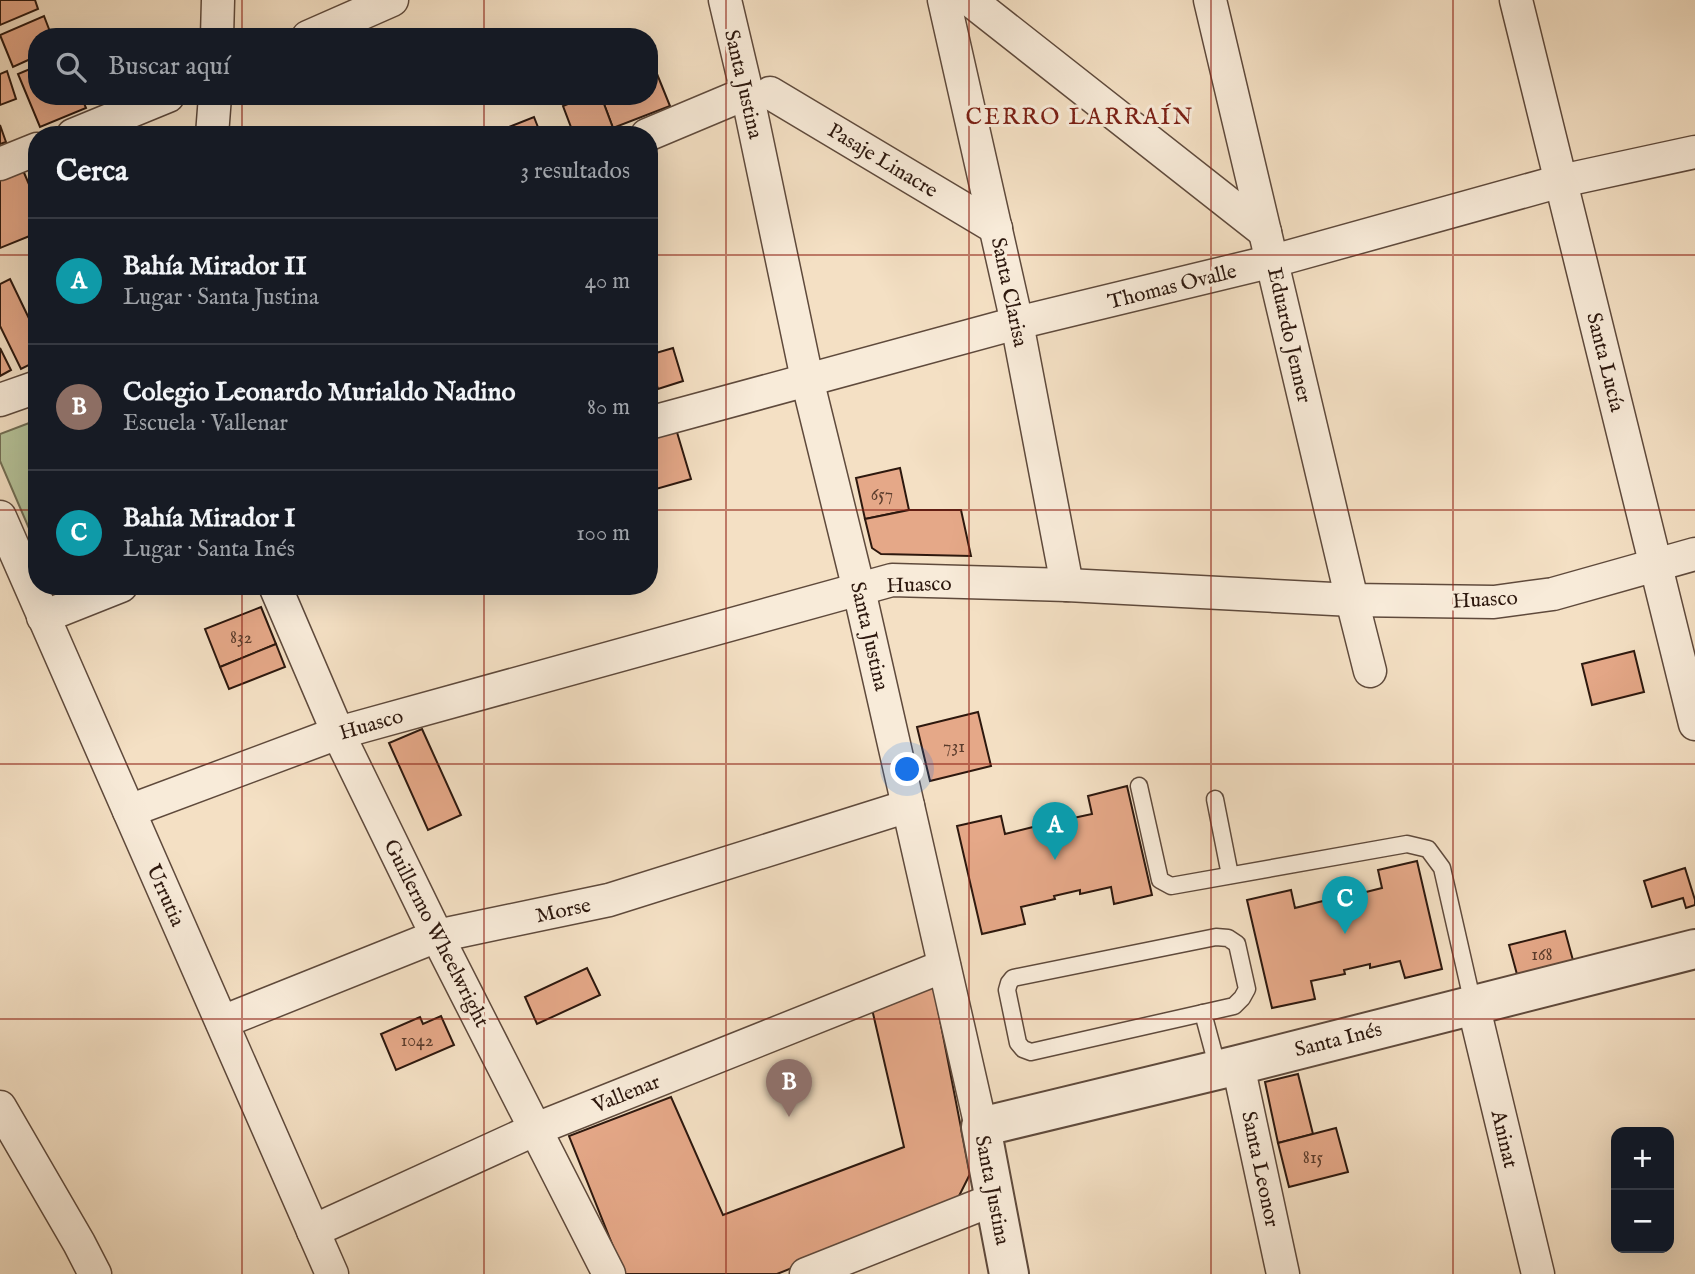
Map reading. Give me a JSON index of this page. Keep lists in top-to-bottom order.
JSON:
{
  "streets": {
    "street": [
      "Santa Justina",
      "Pasaje Linacre",
      "Thomas Ovalle",
      "Santa Clarisa",
      "Eduardo Jenner",
      "Santa Lucía",
      "Huasco",
      "Urrutia",
      "Morse",
      "Guillermo Wheelwright",
      "Santa Inés",
      "Vallenar",
      "Aninat",
      "Santa Leonor"
    ]
  },
  "crossings": [
    ["Santa Justina", "Pasaje Linacre"],
    ["Santa Justina", "Thomas Ovalle"],
    ["Santa Justina", "Huasco"],
    ["Santa Justina", "Morse"],
    ["Santa Justina", "Santa Inés"],
    ["Santa Justina", "Vallenar"],
    ["Pasaje Linacre", "Santa Clarisa"],
    ["Thomas Ovalle", "Santa Clarisa"],
    ["Thomas Ovalle", "Eduardo Jenner"],
    ["Thomas Ovalle", "Santa Lucía"],
    ["Santa Clarisa", "Huasco"],
    ["Eduardo Jenner", "Huasco"],
    ["Santa Lucía", "Huasco"],
    ["Huasco", "Urrutia"],
    ["Huasco", "Guillermo Wheelwright"],
    ["Urrutia", "Morse"],
    ["Urrutia", "Vallenar"],
    ["Morse", "Guillermo Wheelwright"],
    ["Guillermo Wheelwright", "Vallenar"],
    ["Santa Inés", "Aninat"],
    ["Santa Inés", "Santa Leonor"]
  ],
  "districts": ["CERRO LARRAÍN"],
  "house_numbers": [
    "657",
    "832",
    "731",
    "168",
    "1042",
    "815"
  ],
  "page": {
    "search": "Buscar aquí",
    "heading": ["Cerca", "3 resultados"],
    "list": [
      {
        "mark": "A",
        "name": "Bahía Mirador II",
        "note": "Lugar · Santa Justina",
        "value": "40 m"
      },
      {
        "mark": "B",
        "name": "Colegio Leonardo Murialdo Nadino",
        "note": "Escuela · Vallenar",
        "value": "80 m"
      },
      {
        "mark": "C",
        "name": "Bahía Mirador I",
        "note": "Lugar · Santa Inés",
        "value": "100 m"
      }
    ],
    "pins": ["A", "C", "B"],
    "map_buttons": ["+", "−"]
  }
}
